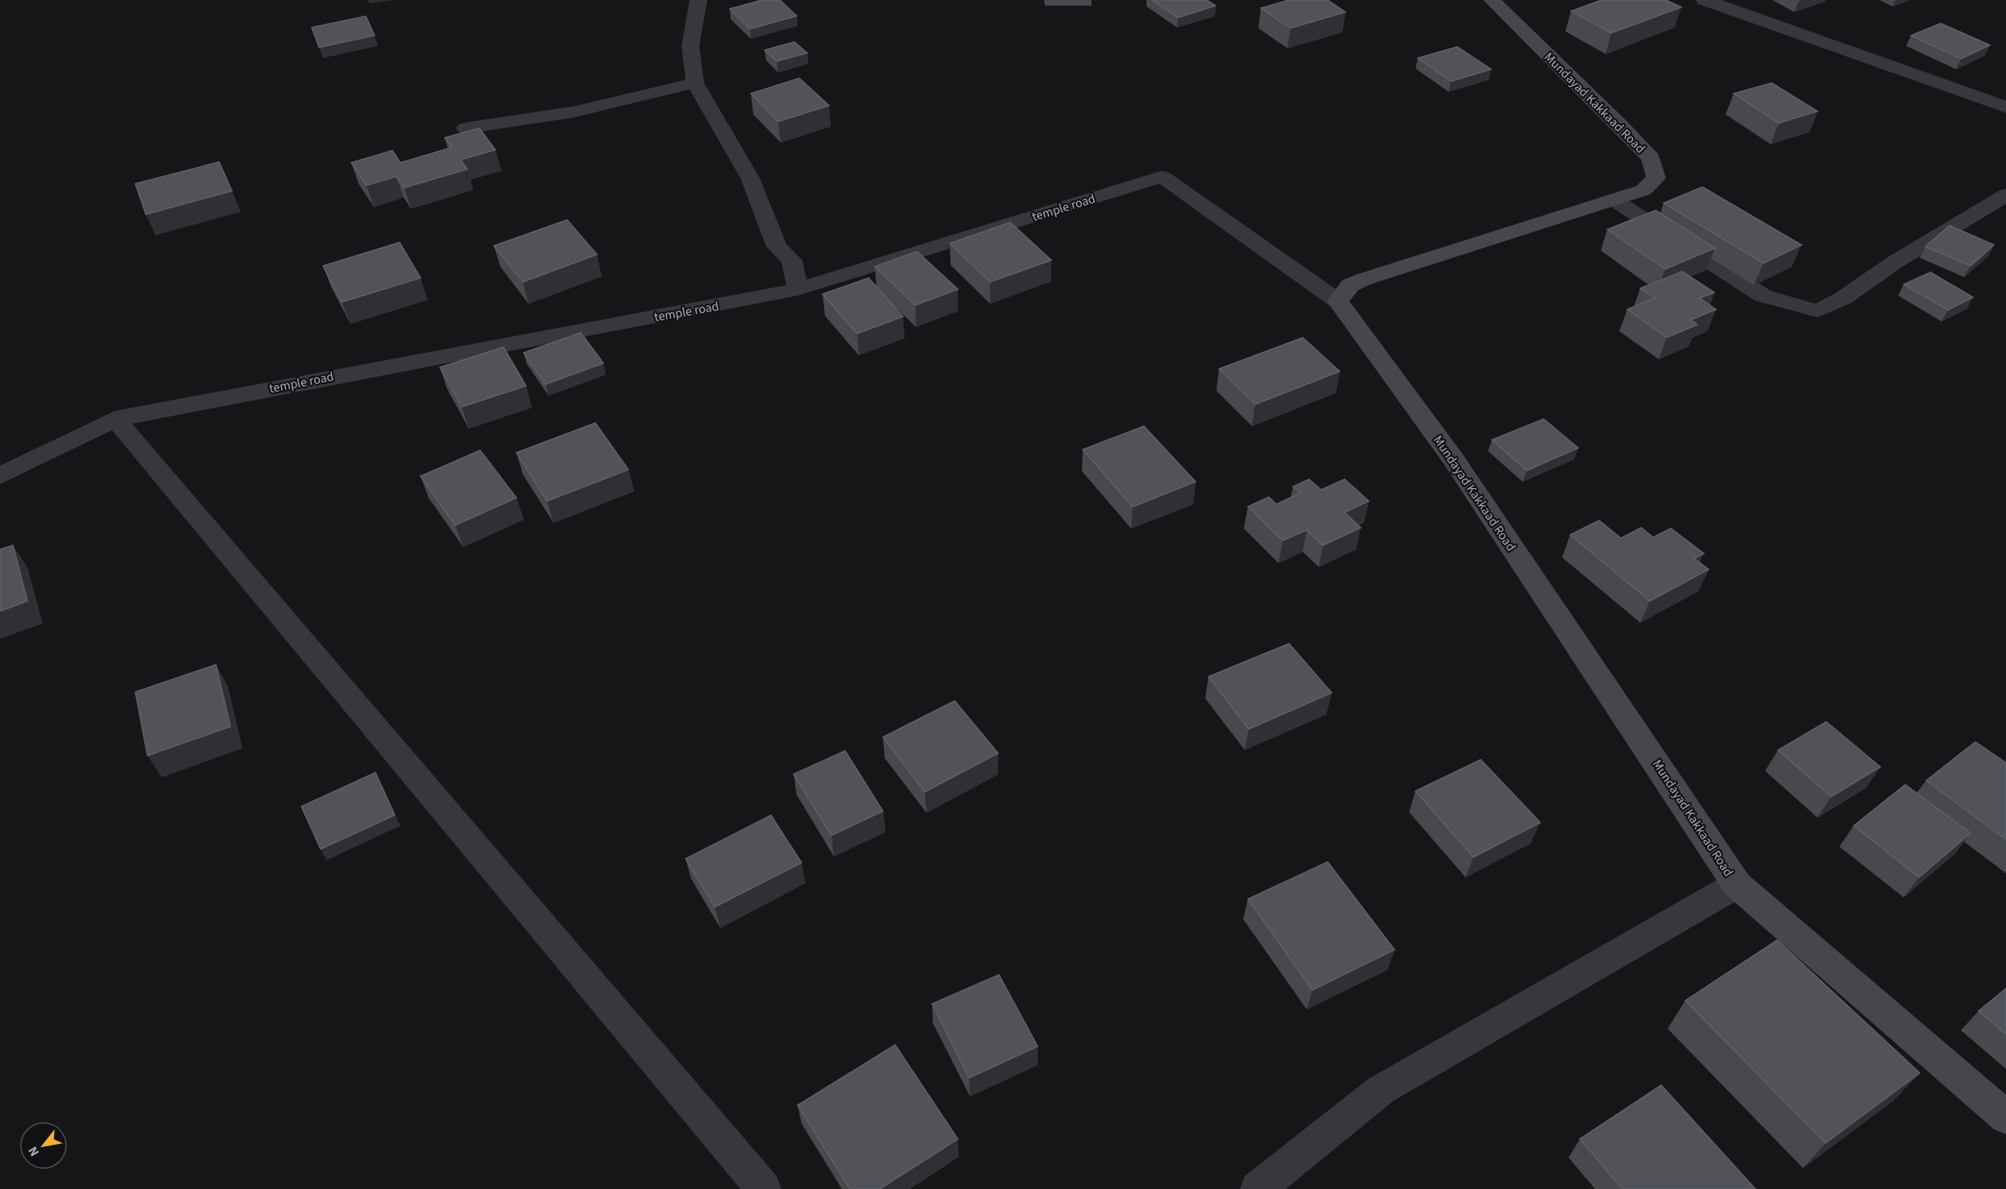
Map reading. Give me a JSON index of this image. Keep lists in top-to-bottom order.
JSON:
{
  "streets": {
    "main road": ["Mundayad Kakkaad Road"],
    "street": ["temple road"]
  },
  "crossings": [
    ["Mundayad Kakkaad Road", "temple road"]
  ],
  "north": "bottom left"
}
